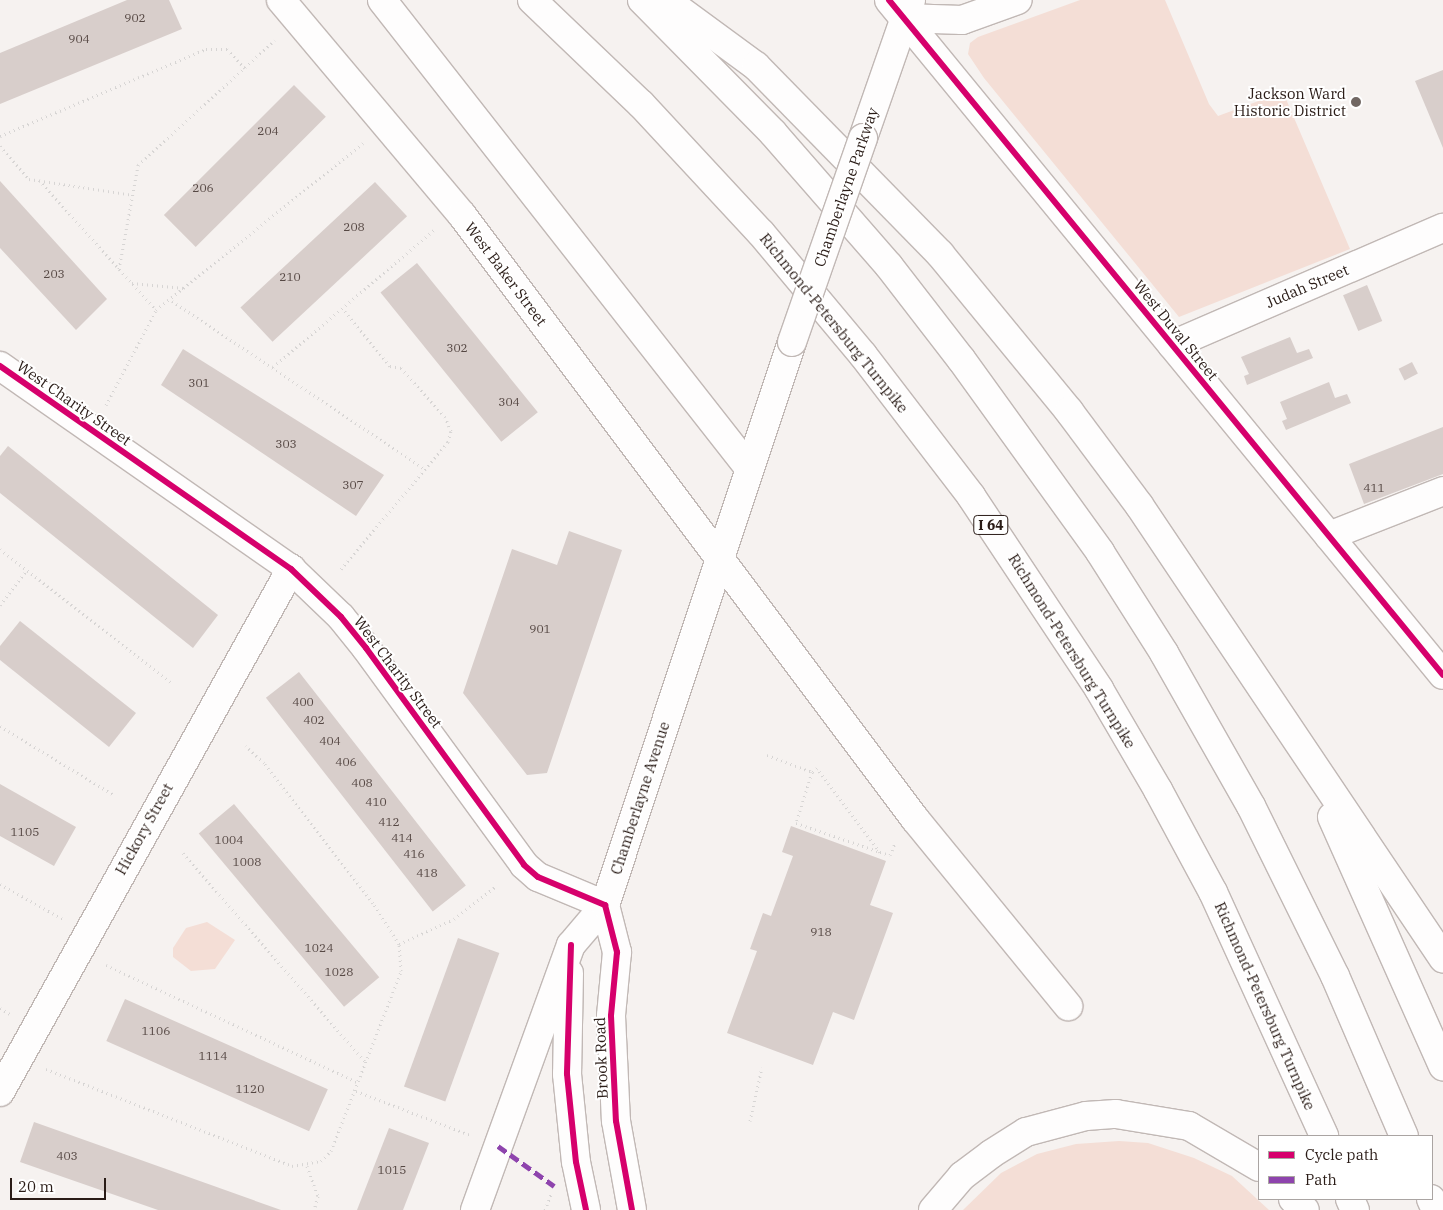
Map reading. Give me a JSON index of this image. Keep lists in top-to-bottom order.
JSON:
{
  "streets": {
    "main road": [
      "Chamberlayne Parkway",
      "West Baker Street",
      "Judah Street",
      "Richmond-Petersburg Turnpike",
      "West Duval Street",
      "West Charity Street",
      "I 64",
      "Chamberlayne Avenue",
      "Hickory Street",
      "Brook Road"
    ]
  },
  "crossings": [
    ["Chamberlayne Parkway", "West Duval Street"],
    ["Chamberlayne Parkway", "Chamberlayne Avenue"],
    ["West Baker Street", "Chamberlayne Avenue"],
    ["Judah Street", "West Duval Street"],
    ["West Charity Street", "Chamberlayne Avenue"],
    ["West Charity Street", "Hickory Street"],
    ["West Charity Street", "Brook Road"],
    ["Chamberlayne Avenue", "Brook Road"]
  ],
  "places": ["Jackson Ward Historic District"],
  "house_numbers": [
    "902",
    "904",
    "204",
    "206",
    "208",
    "203",
    "210",
    "302",
    "301",
    "304",
    "303",
    "307",
    "411",
    "901",
    "400",
    "402",
    "404",
    "406",
    "408",
    "410",
    "412",
    "1105",
    "414",
    "1004",
    "416",
    "1008",
    "418",
    "918",
    "1024",
    "1028",
    "1106",
    "1114",
    "1120",
    "403",
    "1015"
  ],
  "legend": ["Cycle path", "Path"],
  "scale_bar": "20 m"
}
